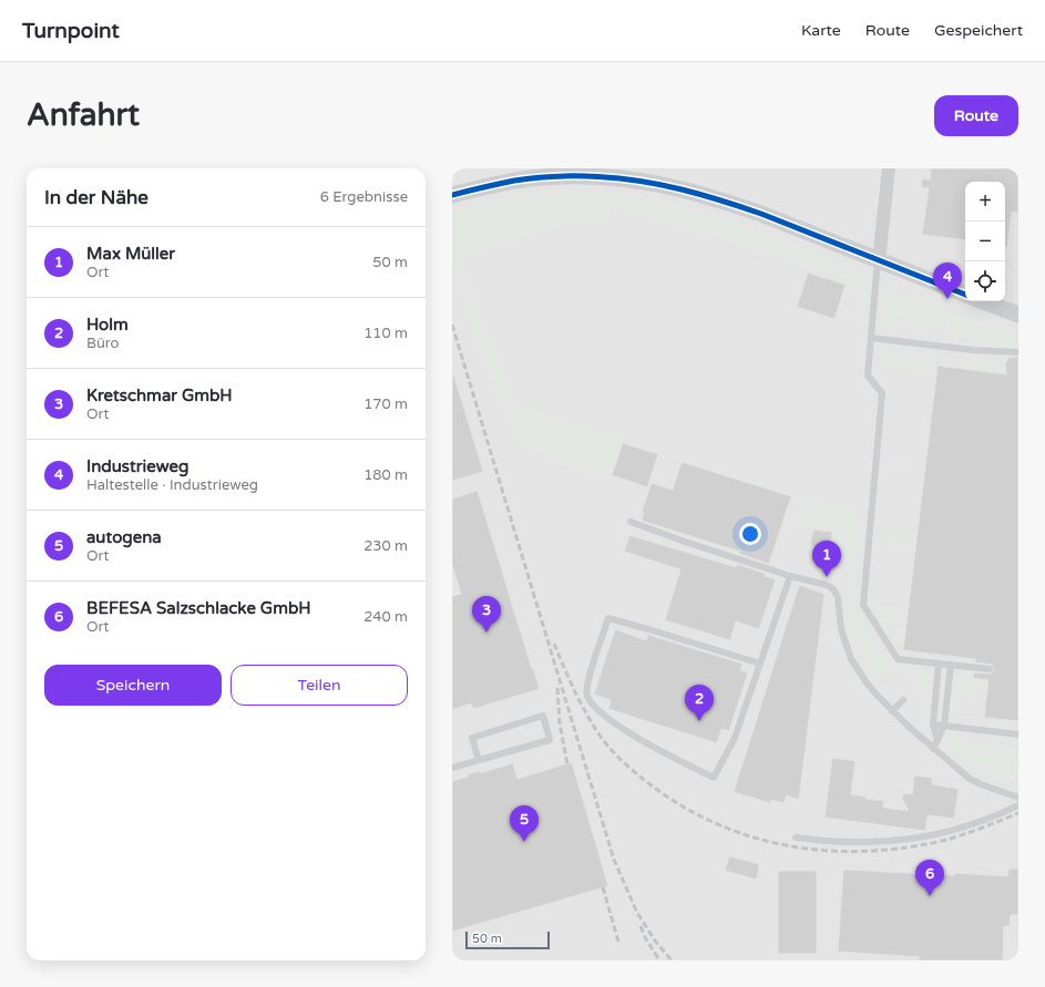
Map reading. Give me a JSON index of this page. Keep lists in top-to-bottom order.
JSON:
{
  "scale_bar": "50 m",
  "page": {
    "header": "Turnpoint",
    "nav": ["Karte", "Route", "Gespeichert"],
    "buttons": [
      "Route",
      ["Speichern", "Teilen"]
    ],
    "title": "Anfahrt",
    "heading": ["In der Nähe", "6 Ergebnisse"],
    "map_buttons": ["+", "−"],
    "list": [
      {
        "mark": "1",
        "name": "Max Müller",
        "note": "Ort",
        "value": "50 m"
      },
      {
        "mark": "2",
        "name": "Holm",
        "note": "Büro",
        "value": "110 m"
      },
      {
        "mark": "3",
        "name": "Kretschmar GmbH",
        "note": "Ort",
        "value": "170 m"
      },
      {
        "mark": "4",
        "name": "Industrieweg",
        "note": "Haltestelle · Industrieweg",
        "value": "180 m"
      },
      {
        "mark": "5",
        "name": "autogena",
        "note": "Ort",
        "value": "230 m"
      },
      {
        "mark": "6",
        "name": "BEFESA Salzschlacke GmbH",
        "note": "Ort",
        "value": "240 m"
      }
    ],
    "pins": [
      "4",
      "1",
      "3",
      "2",
      "5",
      "6"
    ],
    "scale": "50 m"
  }
}
